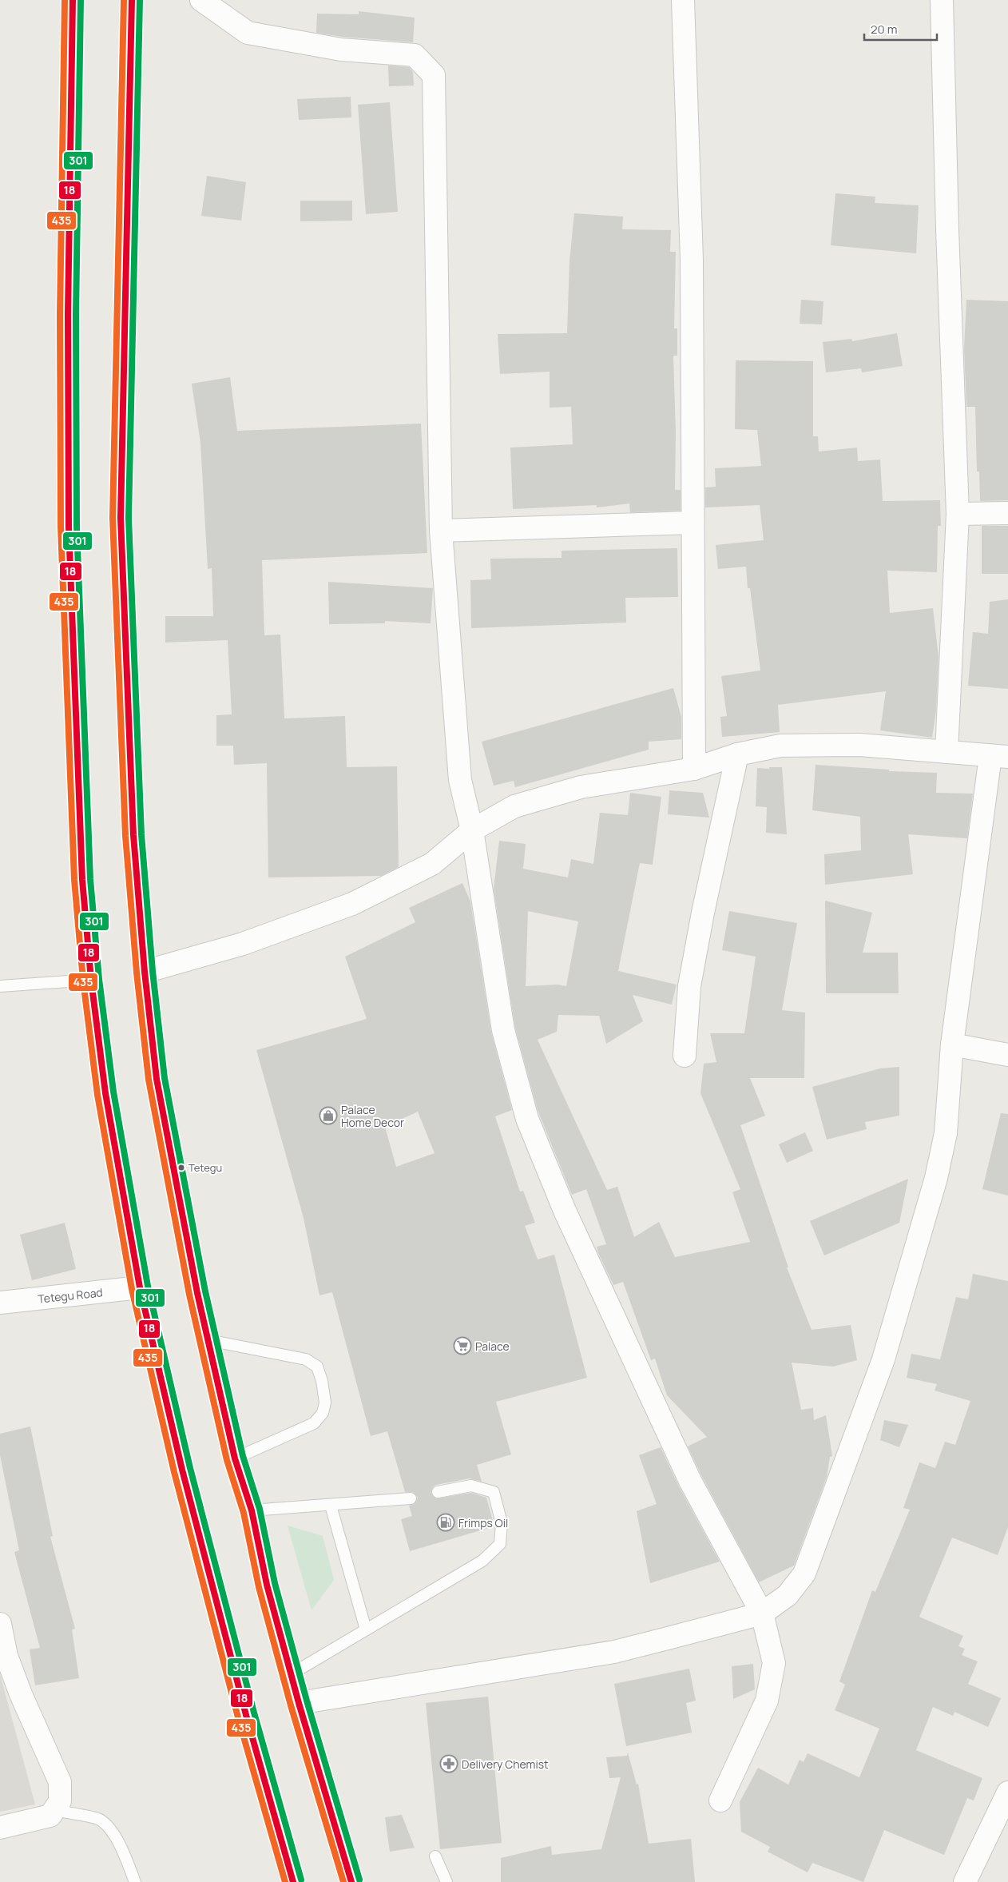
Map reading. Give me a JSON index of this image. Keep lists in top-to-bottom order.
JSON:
{
  "streets": {
    "street": ["Tetegu Road"]
  },
  "places": {
    "shop": ["Palace Home Decor"],
    "other": ["Tetegu"],
    "supermarket": ["Palace"],
    "fuel station": ["Frimps Oil"],
    "pharmacy": ["Delivery Chemist"]
  },
  "lines": ["transit line 18", "transit line 435", "transit line 301"],
  "scale_bar": "20 m"
}
